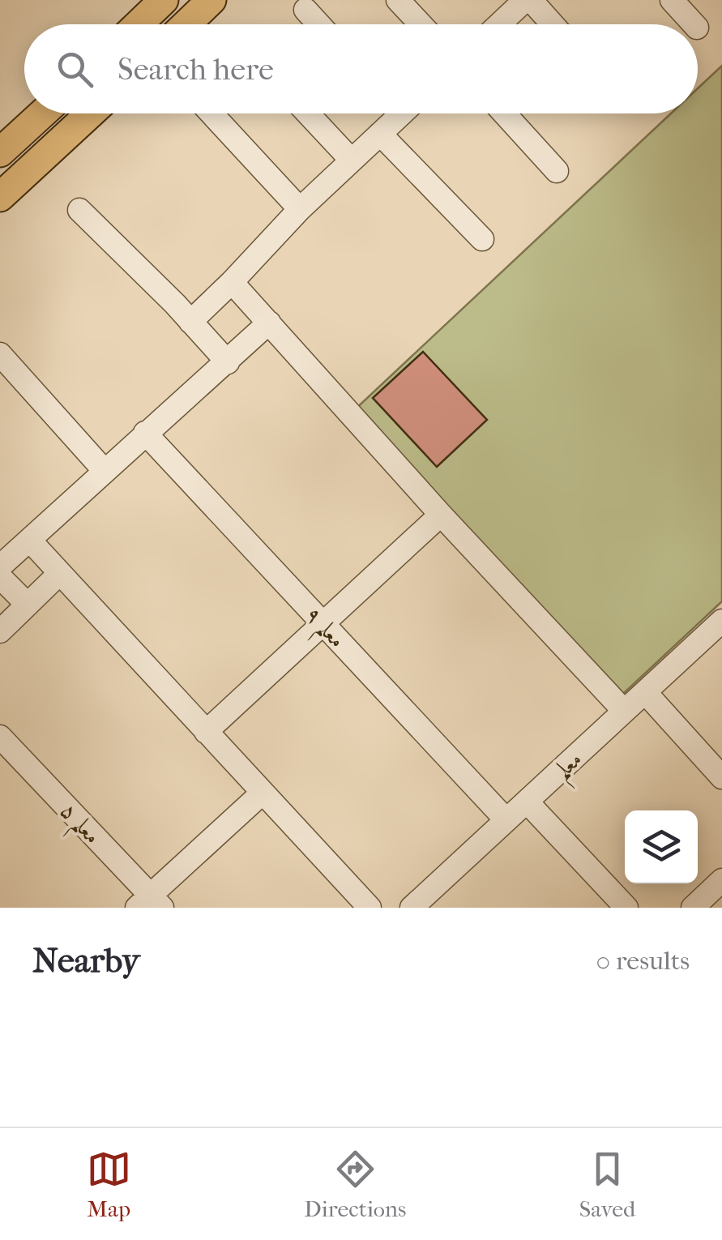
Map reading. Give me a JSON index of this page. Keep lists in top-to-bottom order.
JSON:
{
  "streets": {
    "street": ["معلم ۹", "معلم", "معلم ۵"]
  },
  "crossings": [
    ["معلم ۹", "معلم"]
  ],
  "page": {
    "search": "Search here",
    "heading": ["Nearby", "0 results"],
    "nav": ["Map", "Directions", "Saved"]
  }
}
